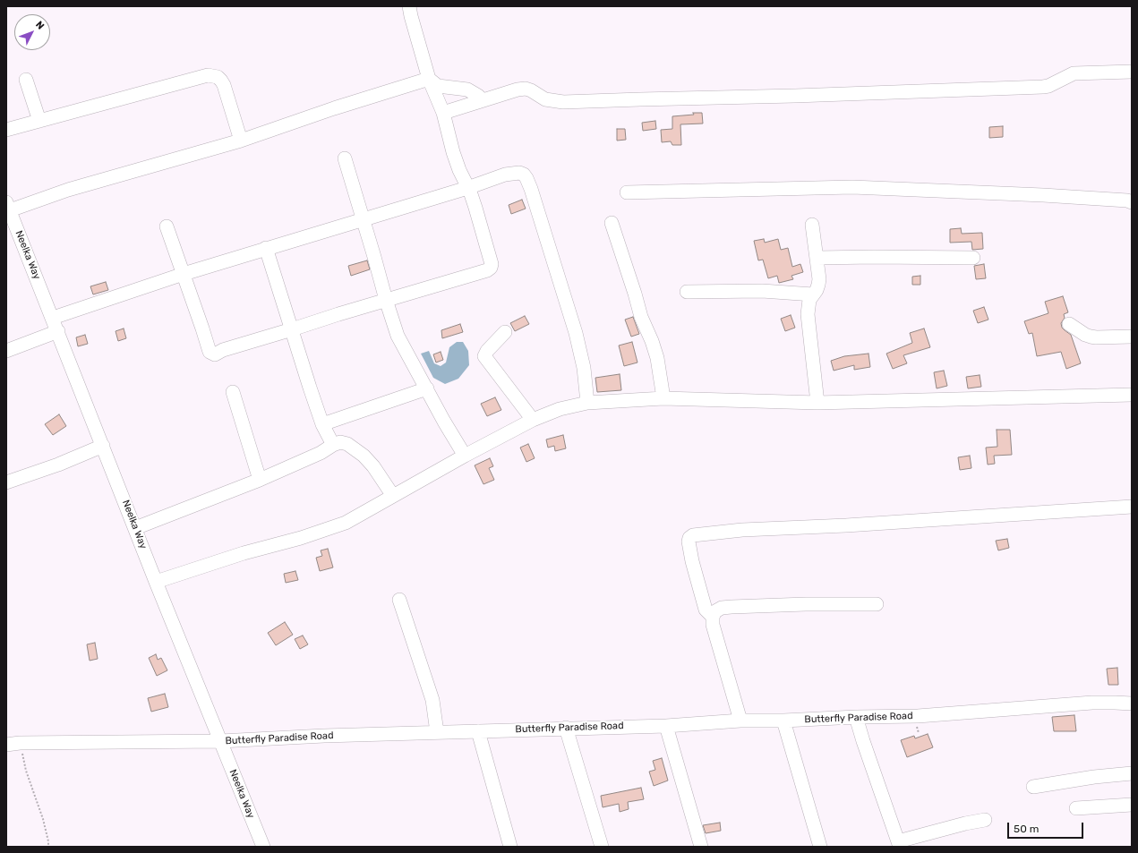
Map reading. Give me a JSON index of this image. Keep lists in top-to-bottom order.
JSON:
{
  "streets": {
    "street": ["Neelka Way", "Butterfly Paradise Road"]
  },
  "crossings": [
    ["Neelka Way", "Butterfly Paradise Road"]
  ],
  "scale_bar": "50 m",
  "north": "top right"
}
